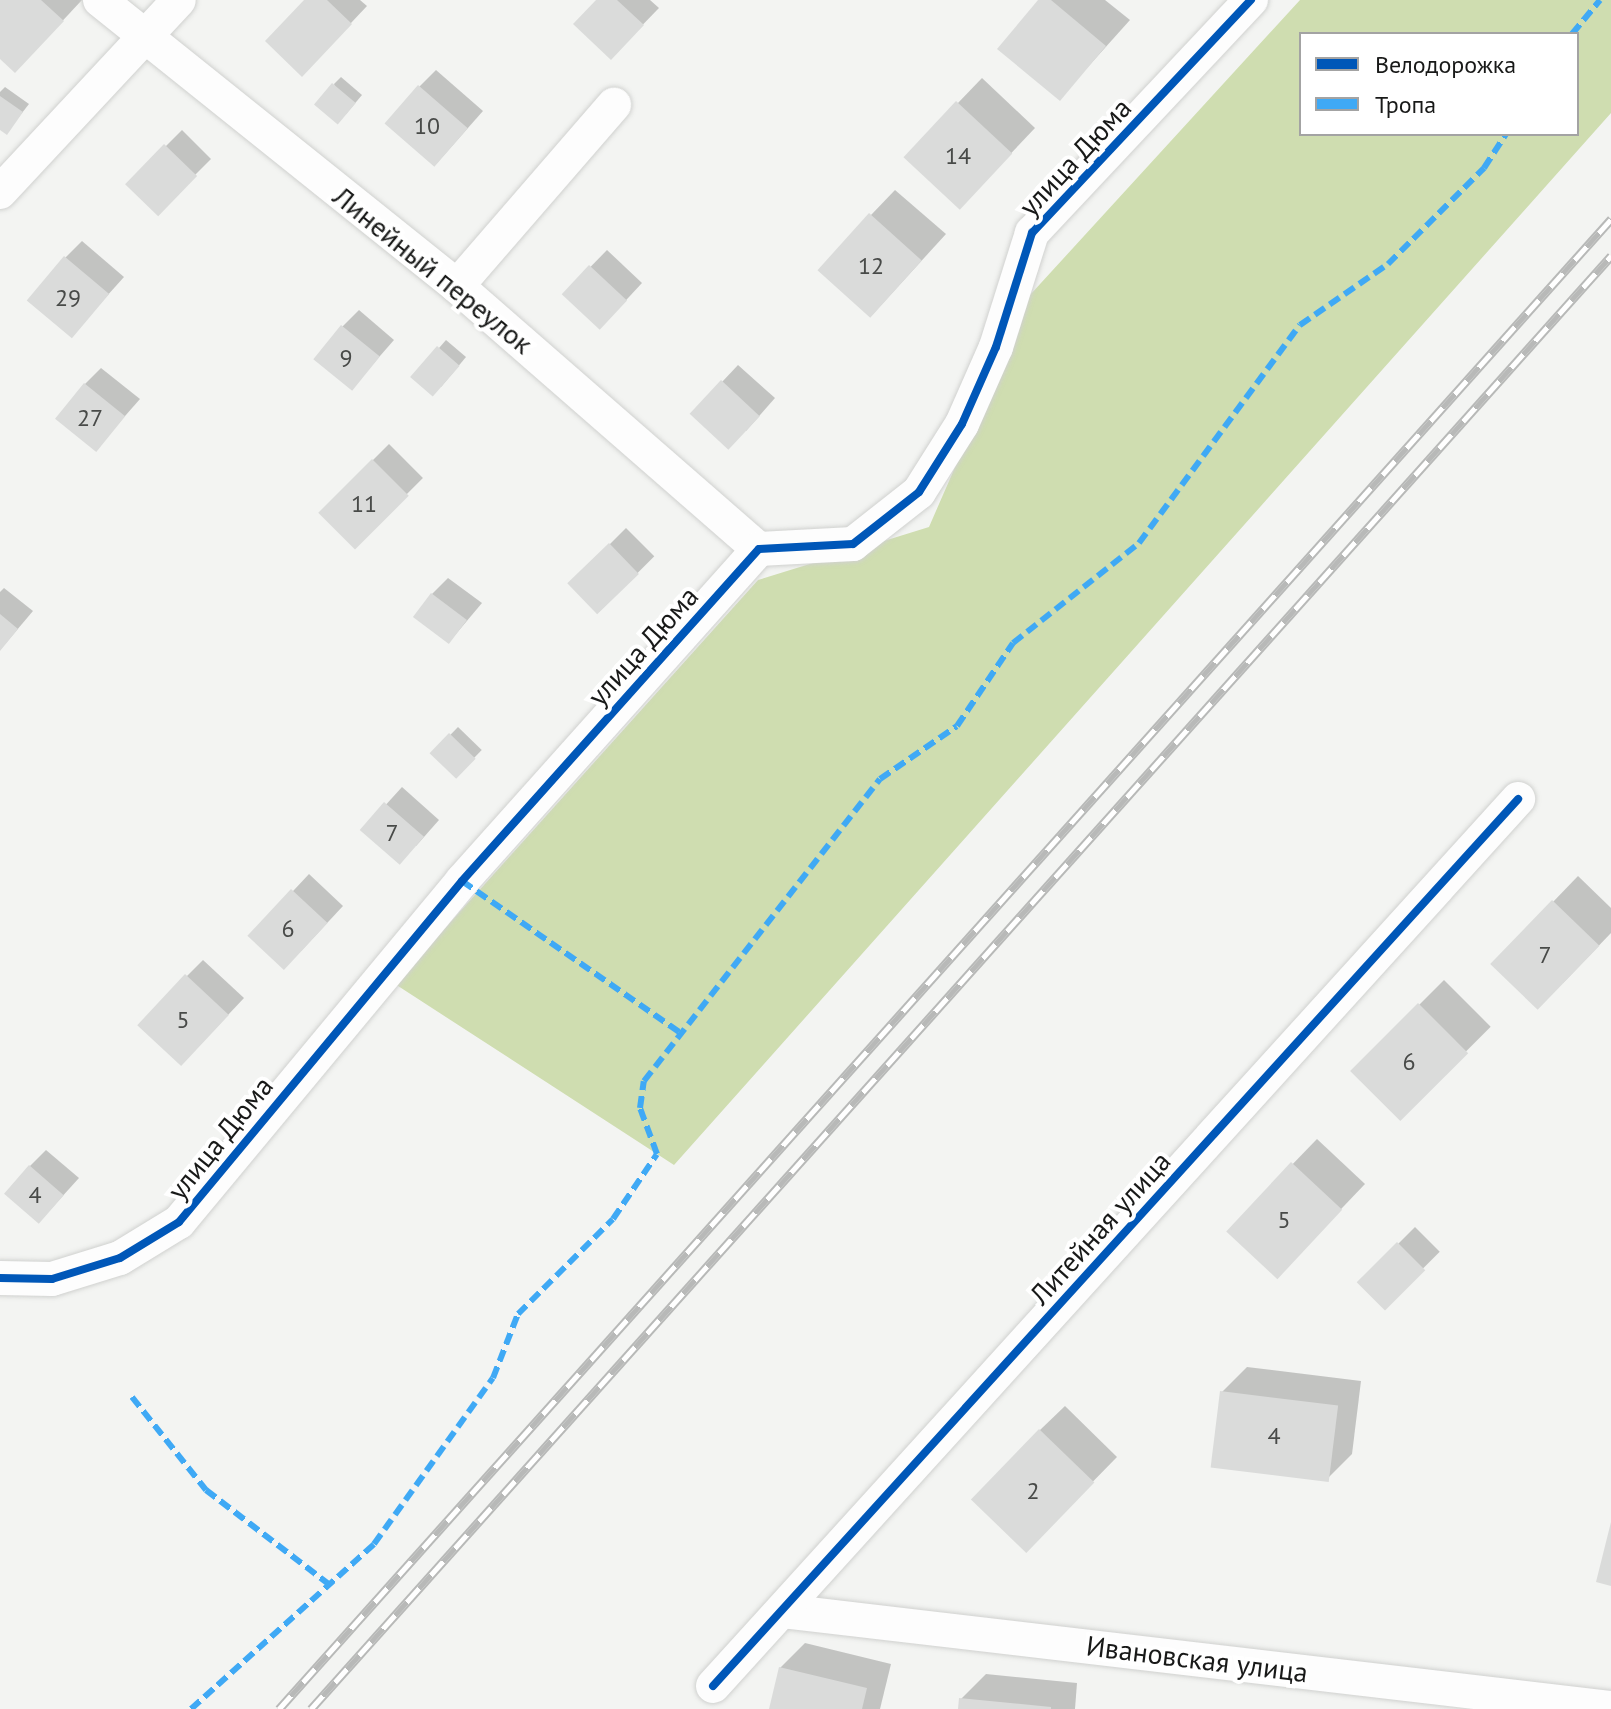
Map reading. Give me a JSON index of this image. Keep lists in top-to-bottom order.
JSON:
{
  "streets": {
    "street": [
      "улица Дюма",
      "Линейный переулок",
      "Литейная улица",
      "Ивановская улица"
    ]
  },
  "crossings": [
    ["улица Дюма", "Линейный переулок"],
    ["Литейная улица", "Ивановская улица"]
  ],
  "house_numbers": [
    "10",
    "14",
    "12",
    "29",
    "9",
    "27",
    "11",
    "7",
    "6",
    "7",
    "5",
    "6",
    "4",
    "5",
    "4",
    "2"
  ],
  "legend": ["Велодорожка", "Тропа"]
}
